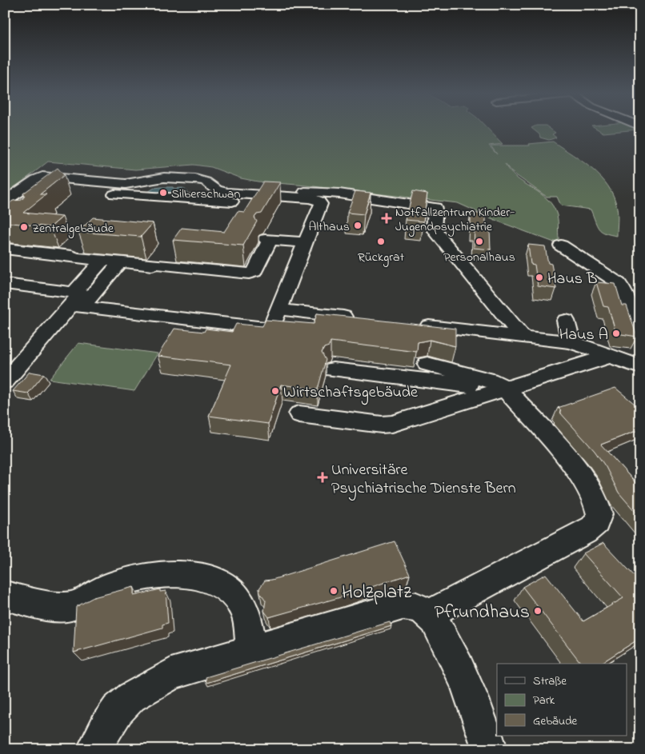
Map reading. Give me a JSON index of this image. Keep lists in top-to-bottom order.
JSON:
{
  "places": {
    "other": [
      "Silberschwan",
      "Althaus",
      "Zentralgebäude",
      "Rückgrat",
      "Personalhaus",
      "Haus B",
      "Haus A",
      "Wirtschaftsgebäude",
      "Holzplatz",
      "Pfrundhaus"
    ],
    "health": ["Notfallzentrum Kinder- Jugendpsychiatrie", "Universitäre Psychiatrische Dienste Bern"]
  },
  "legend": ["Straße", "Park", "Gebäude"]
}
